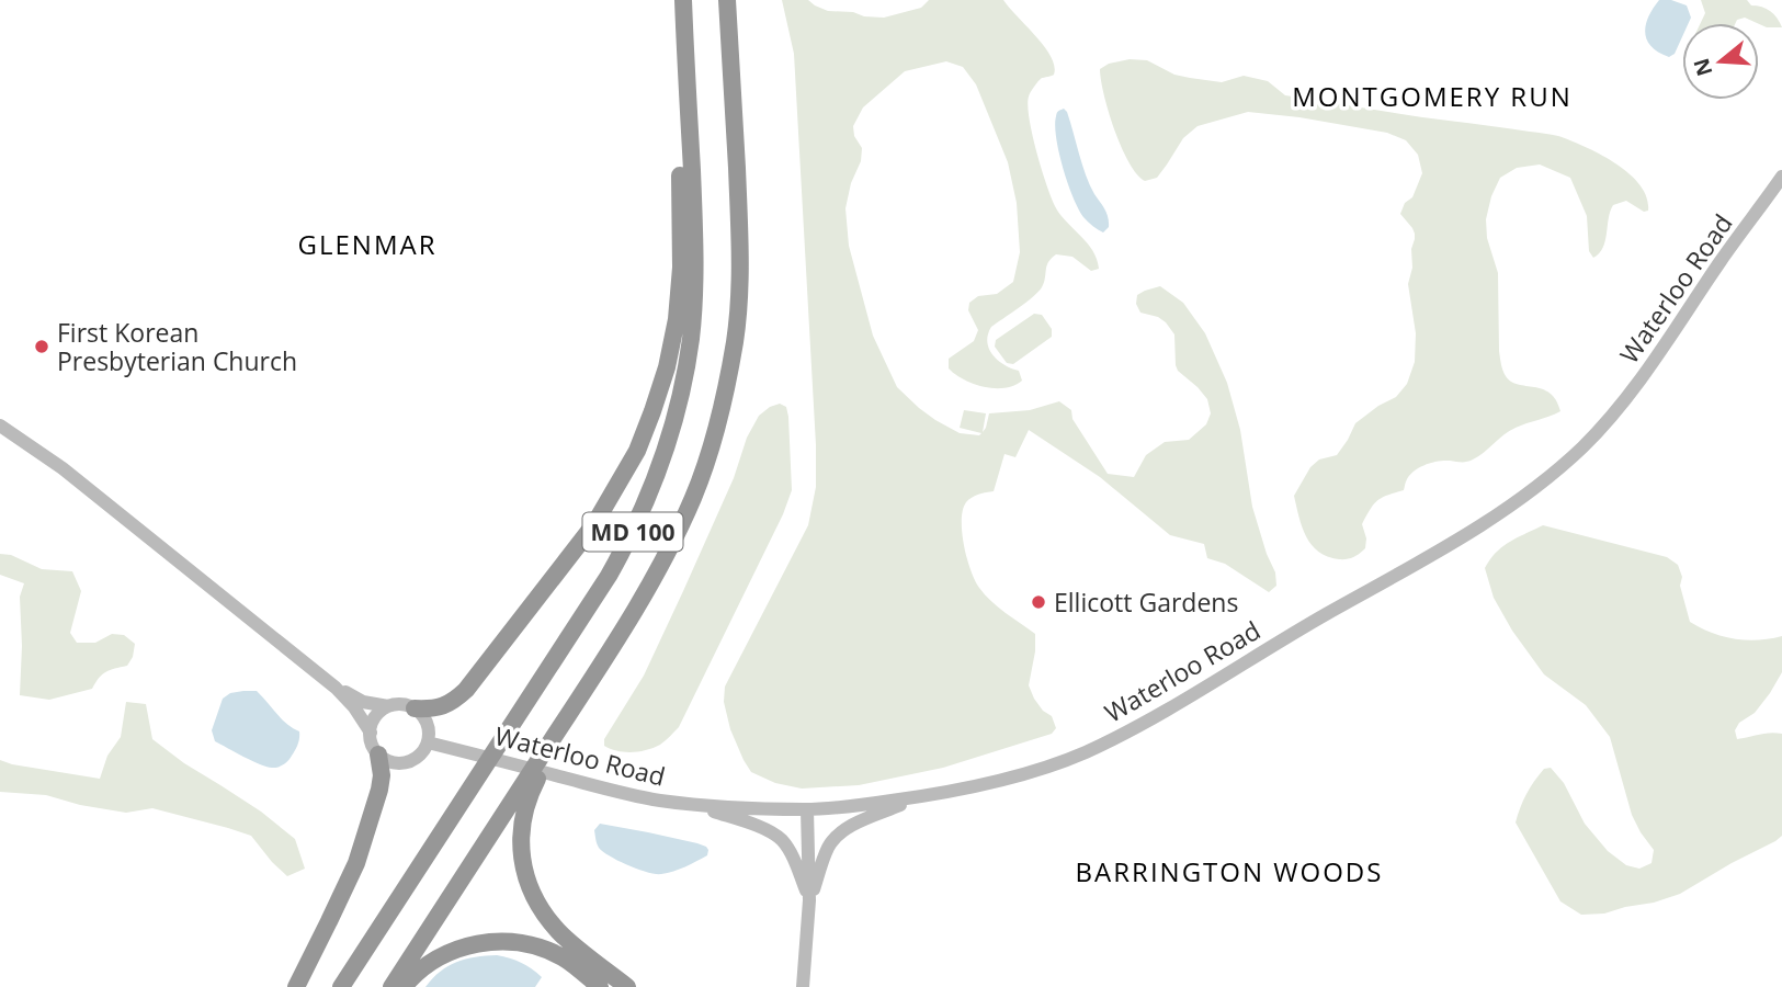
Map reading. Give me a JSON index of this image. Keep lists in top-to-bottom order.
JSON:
{
  "streets": {
    "highway": ["MD 100"],
    "main road": ["Waterloo Road"]
  },
  "districts": ["MONTGOMERY RUN", "GLENMAR", "BARRINGTON WOODS"],
  "places": ["First Korean Presbyterian Church", "Ellicott Gardens"],
  "north": "left"
}
